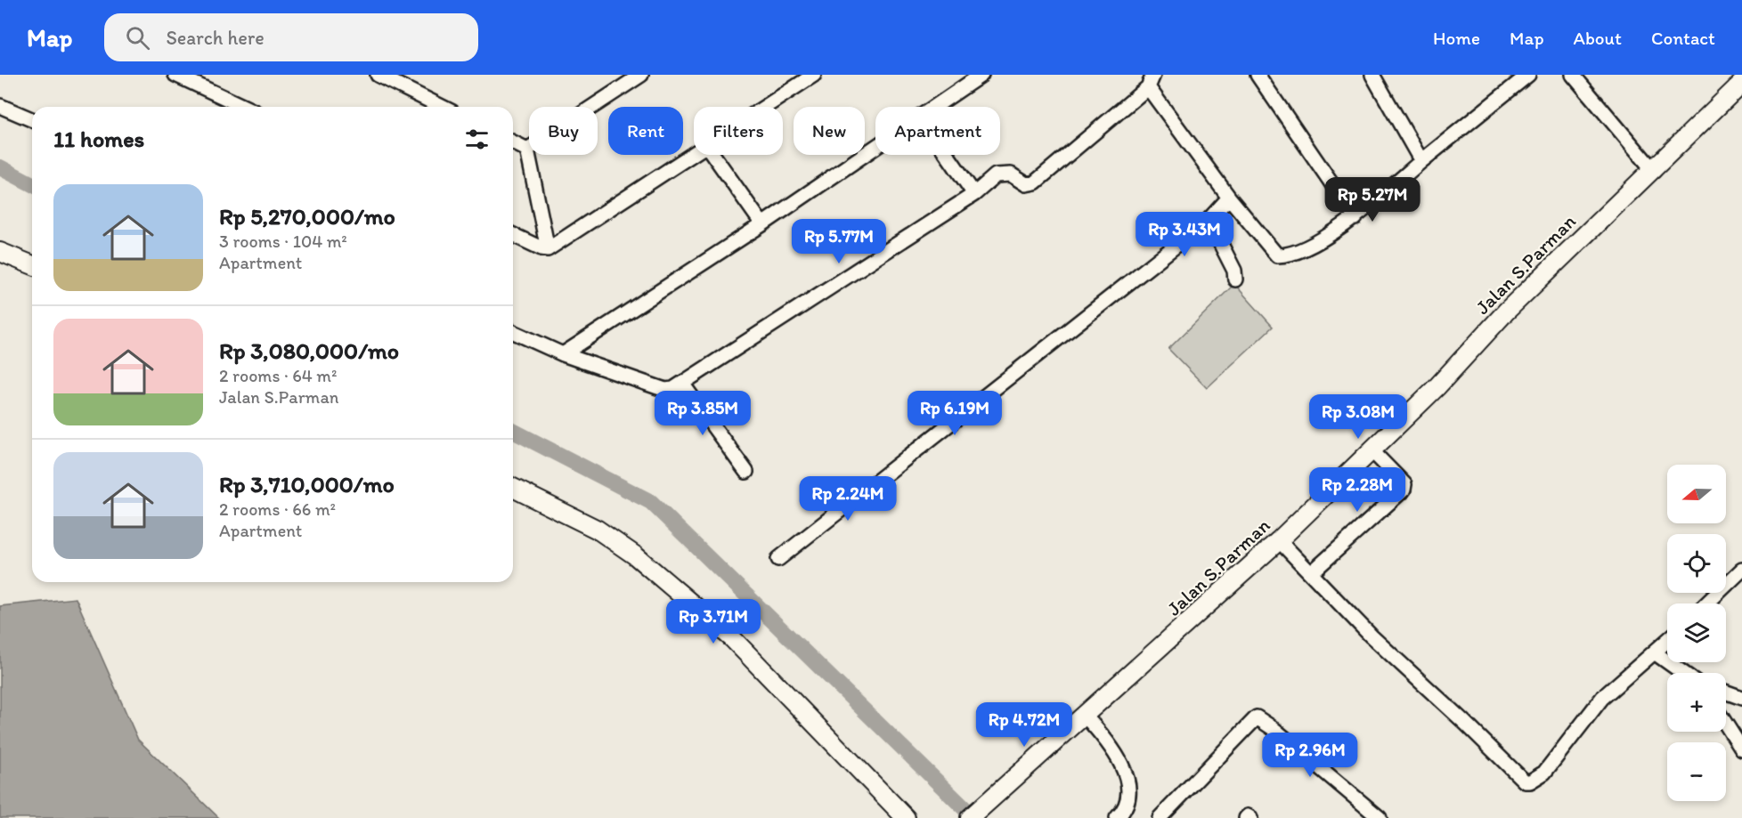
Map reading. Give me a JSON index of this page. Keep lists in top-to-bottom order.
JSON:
{
  "streets": {
    "main road": ["Jalan S.Parman"]
  },
  "north": "left",
  "page": {
    "header": "Map",
    "search": "Search here",
    "nav": [
      "Home",
      "Map",
      "About",
      "Contact"
    ],
    "chip": [
      "Buy",
      "Rent",
      "Filters",
      "New",
      "Apartment"
    ],
    "heading": "11 homes",
    "list": [
      {
        "name": "Rp 5,270,000/mo",
        "note": "3 rooms · 104 m² · Apartment"
      },
      {
        "name": "Rp 3,080,000/mo",
        "note": "2 rooms · 64 m² · Jalan S.Parman"
      },
      {
        "name": "Rp 3,710,000/mo",
        "note": "2 rooms · 66 m² · Apartment"
      }
    ],
    "price": [
      "Rp 5.27M",
      "Rp 3.43M",
      "Rp 5.77M",
      "Rp 3.85M",
      "Rp 6.19M",
      "Rp 3.08M",
      "Rp 2.28M",
      "Rp 2.24M",
      "Rp 3.71M",
      "Rp 4.72M",
      "Rp 2.96M"
    ],
    "map_buttons": ["+", "−"]
  }
}
